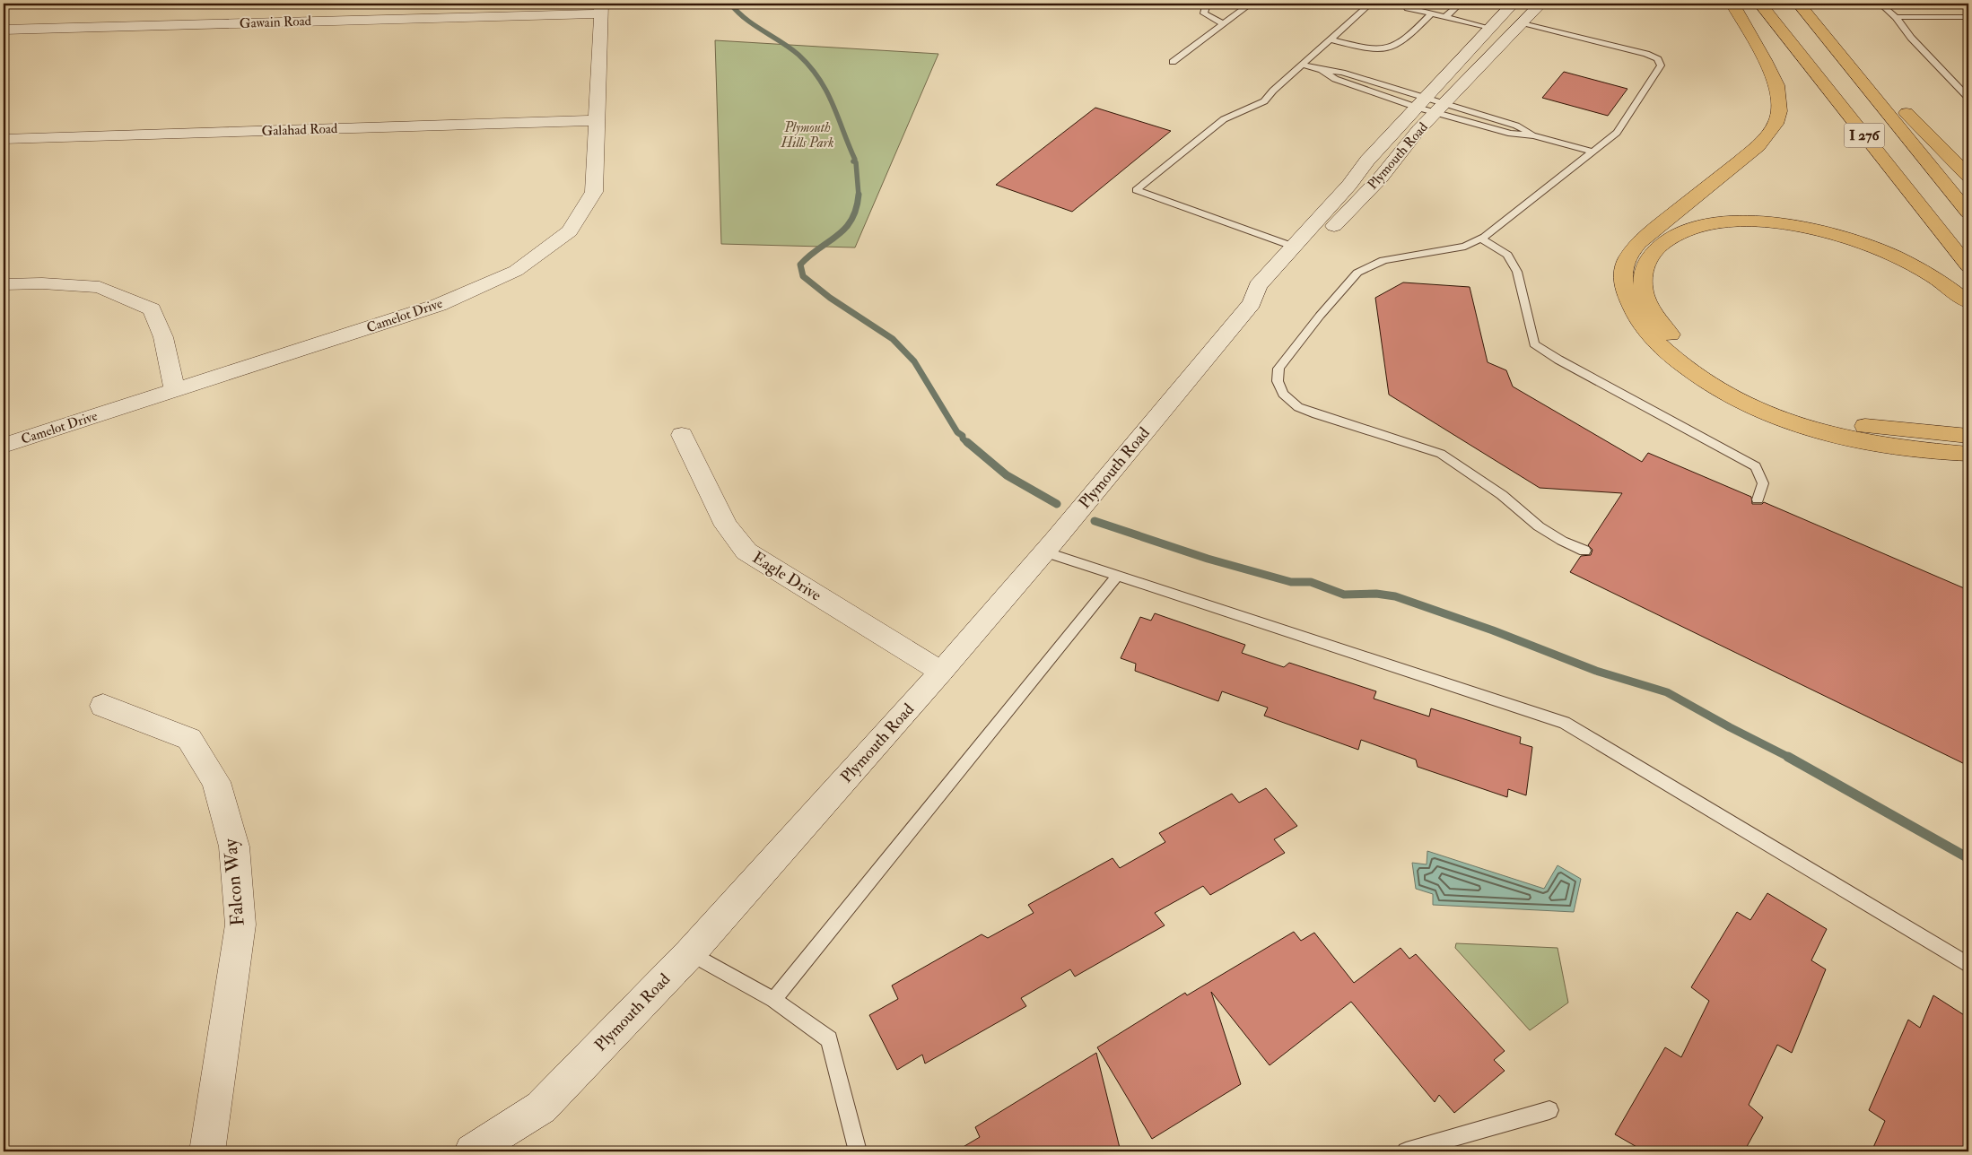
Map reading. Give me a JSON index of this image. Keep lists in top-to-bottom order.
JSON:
{
  "streets": {
    "highway": ["I 276"],
    "street": [
      "Gawain Road",
      "Galahad Road",
      "Plymouth Road",
      "Camelot Drive",
      "Eagle Drive",
      "Falcon Way"
    ]
  },
  "crossings": [
    ["Gawain Road", "Camelot Drive"],
    ["Galahad Road", "Camelot Drive"],
    ["Plymouth Road", "Eagle Drive"]
  ],
  "parks": ["Plymouth Hills Park"]
}
